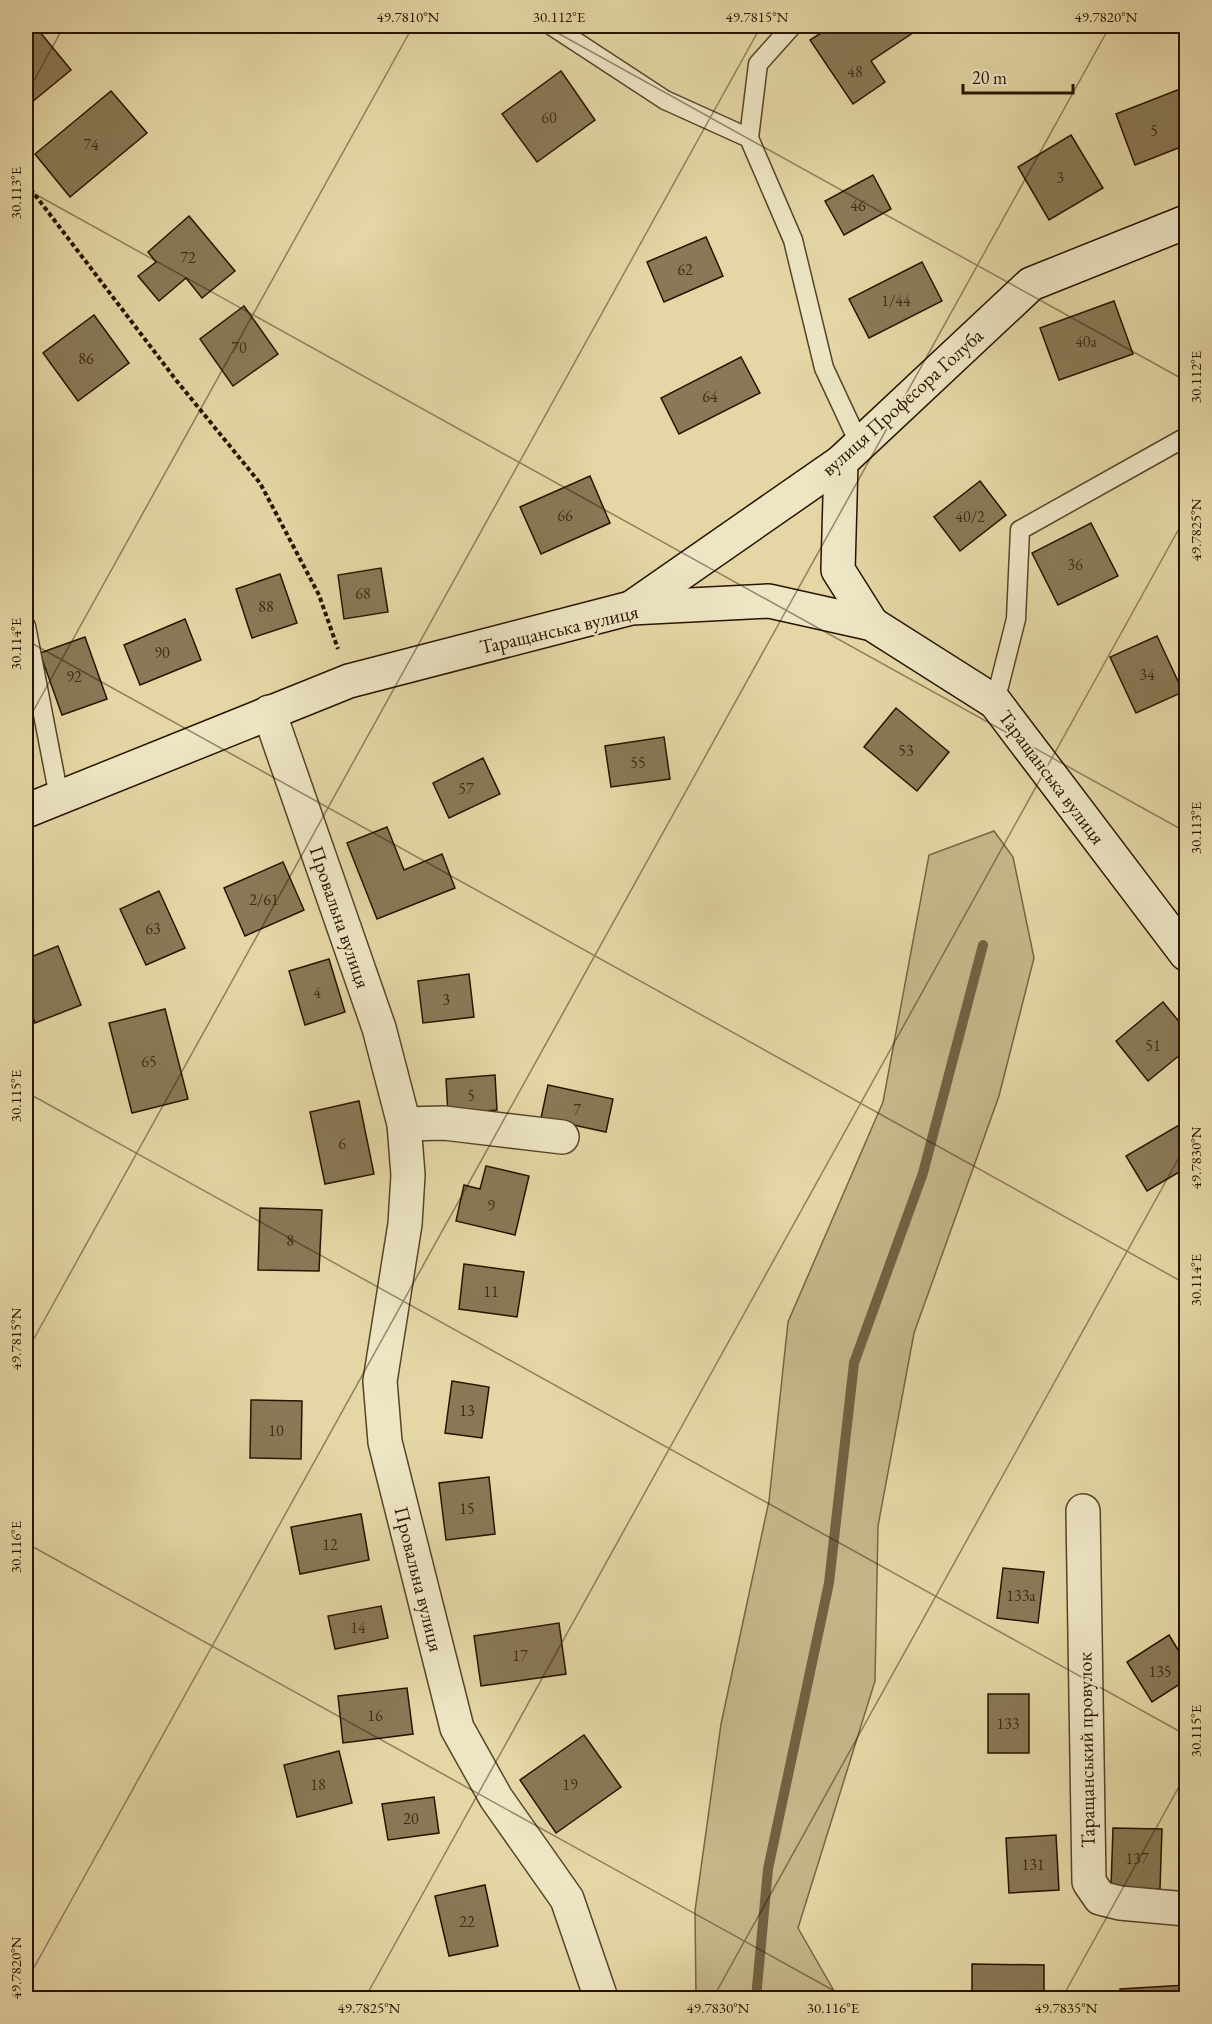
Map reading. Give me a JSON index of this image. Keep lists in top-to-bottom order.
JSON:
{
  "streets": {
    "street": [
      "вулиця Професора Голуба",
      "Таращанська вулиця",
      "Провальна вулиця",
      "Таращанський провулок"
    ]
  },
  "crossings": [
    ["вулиця Професора Голуба", "Таращанська вулиця"],
    ["Таращанська вулиця", "Провальна вулиця"]
  ],
  "house_numbers": [
    "48",
    "60",
    "5",
    "74",
    "3",
    "46",
    "72",
    "62",
    "1/44",
    "40а",
    "70",
    "86",
    "64",
    "66",
    "40/2",
    "36",
    "68",
    "88",
    "90",
    "34",
    "92",
    "53",
    "55",
    "57",
    "2/61",
    "63",
    "4",
    "3",
    "51",
    "65",
    "5",
    "7",
    "6",
    "9",
    "8",
    "11",
    "13",
    "10",
    "15",
    "12",
    "133а",
    "14",
    "17",
    "135",
    "16",
    "133",
    "18",
    "19",
    "20",
    "137",
    "131",
    "22"
  ],
  "scale_bar": "20 m",
  "coordinates": [
    "49.7810°N",
    "30.112°E",
    "49.7815°N",
    "49.7820°N",
    "30.113°E",
    "49.7825°N",
    "30.114°E",
    "30.115°E",
    "49.7830°N",
    "30.116°E",
    "49.7835°N"
  ]
}
